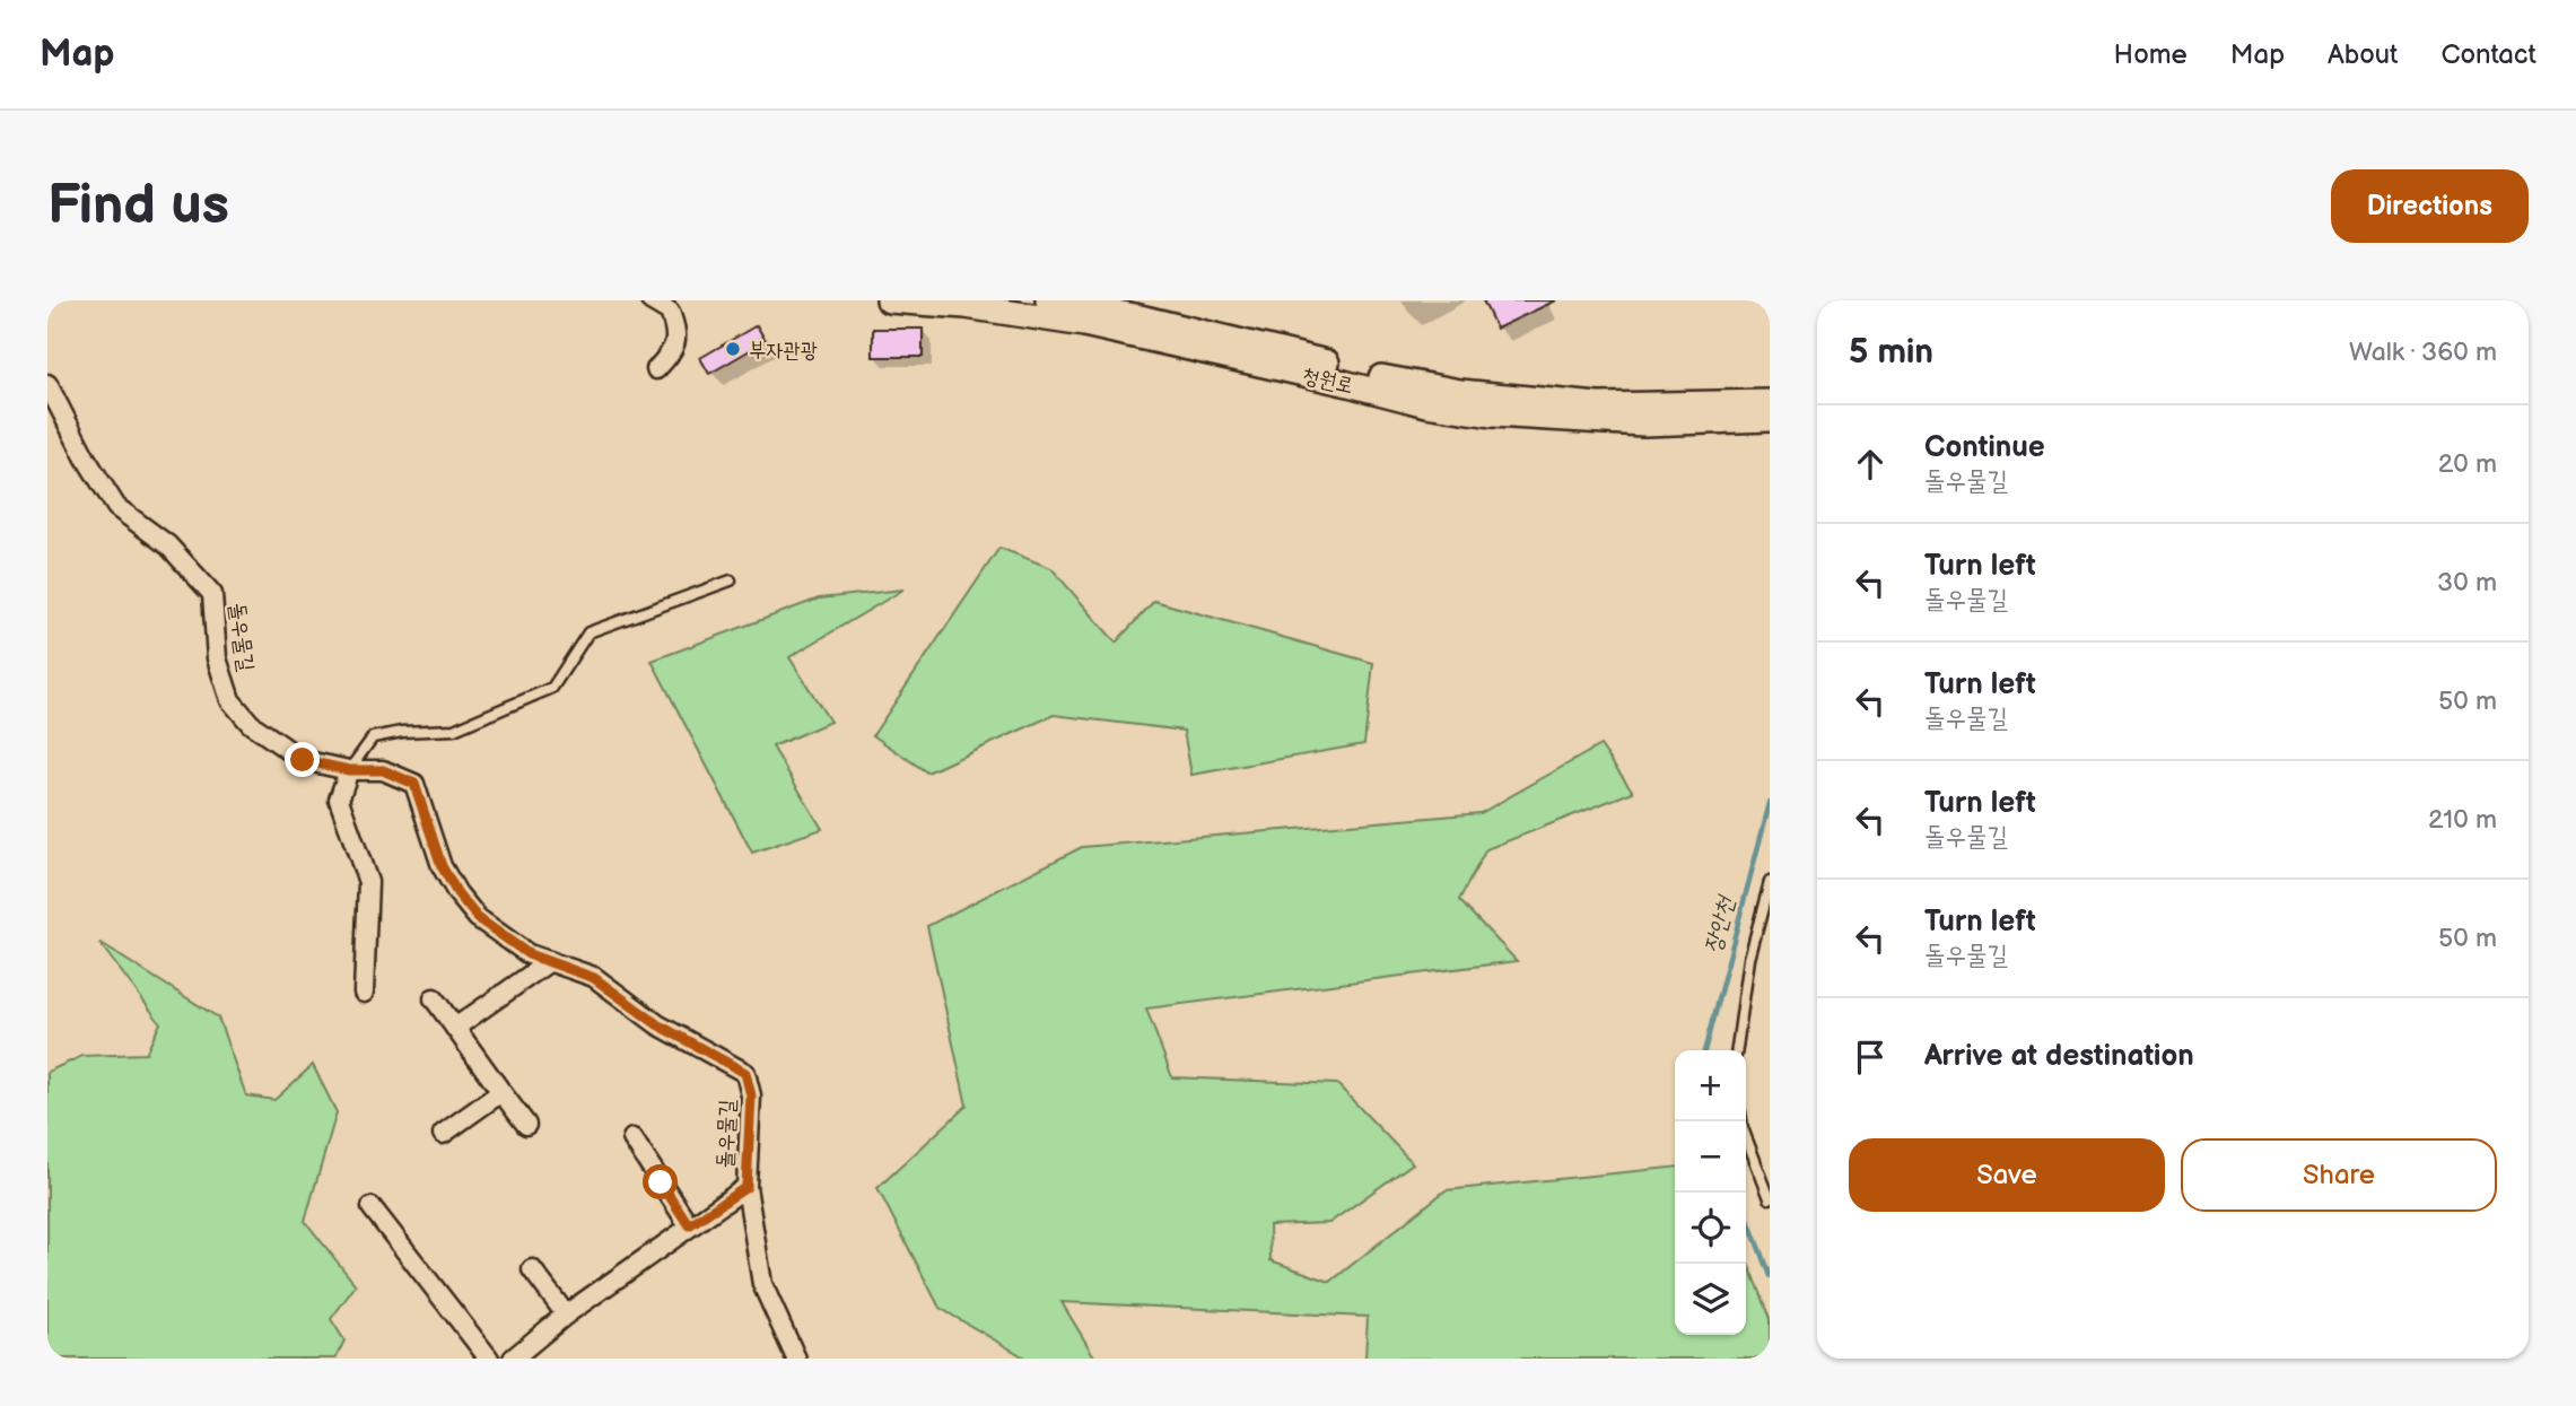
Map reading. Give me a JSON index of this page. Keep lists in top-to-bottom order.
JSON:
{
  "streets": {
    "main road": ["청원로"],
    "street": ["돌우물길"]
  },
  "water": ["장안천"],
  "places": ["부자관광"],
  "page": {
    "header": "Map",
    "nav": [
      "Home",
      "Map",
      "About",
      "Contact"
    ],
    "buttons": [
      "Directions",
      ["Save", "Share"]
    ],
    "title": "Find us",
    "heading": ["5 min", "Walk · 360 m"],
    "list": [
      ["Continue", "돌우물길", "20 m"],
      ["Turn left", "돌우물길", "30 m"],
      ["Turn left", "돌우물길", "50 m"],
      ["Turn left", "돌우물길", "210 m"],
      ["Turn left", "돌우물길", "50 m"],
      "Arrive at destination"
    ],
    "map_buttons": ["+", "−"]
  }
}
